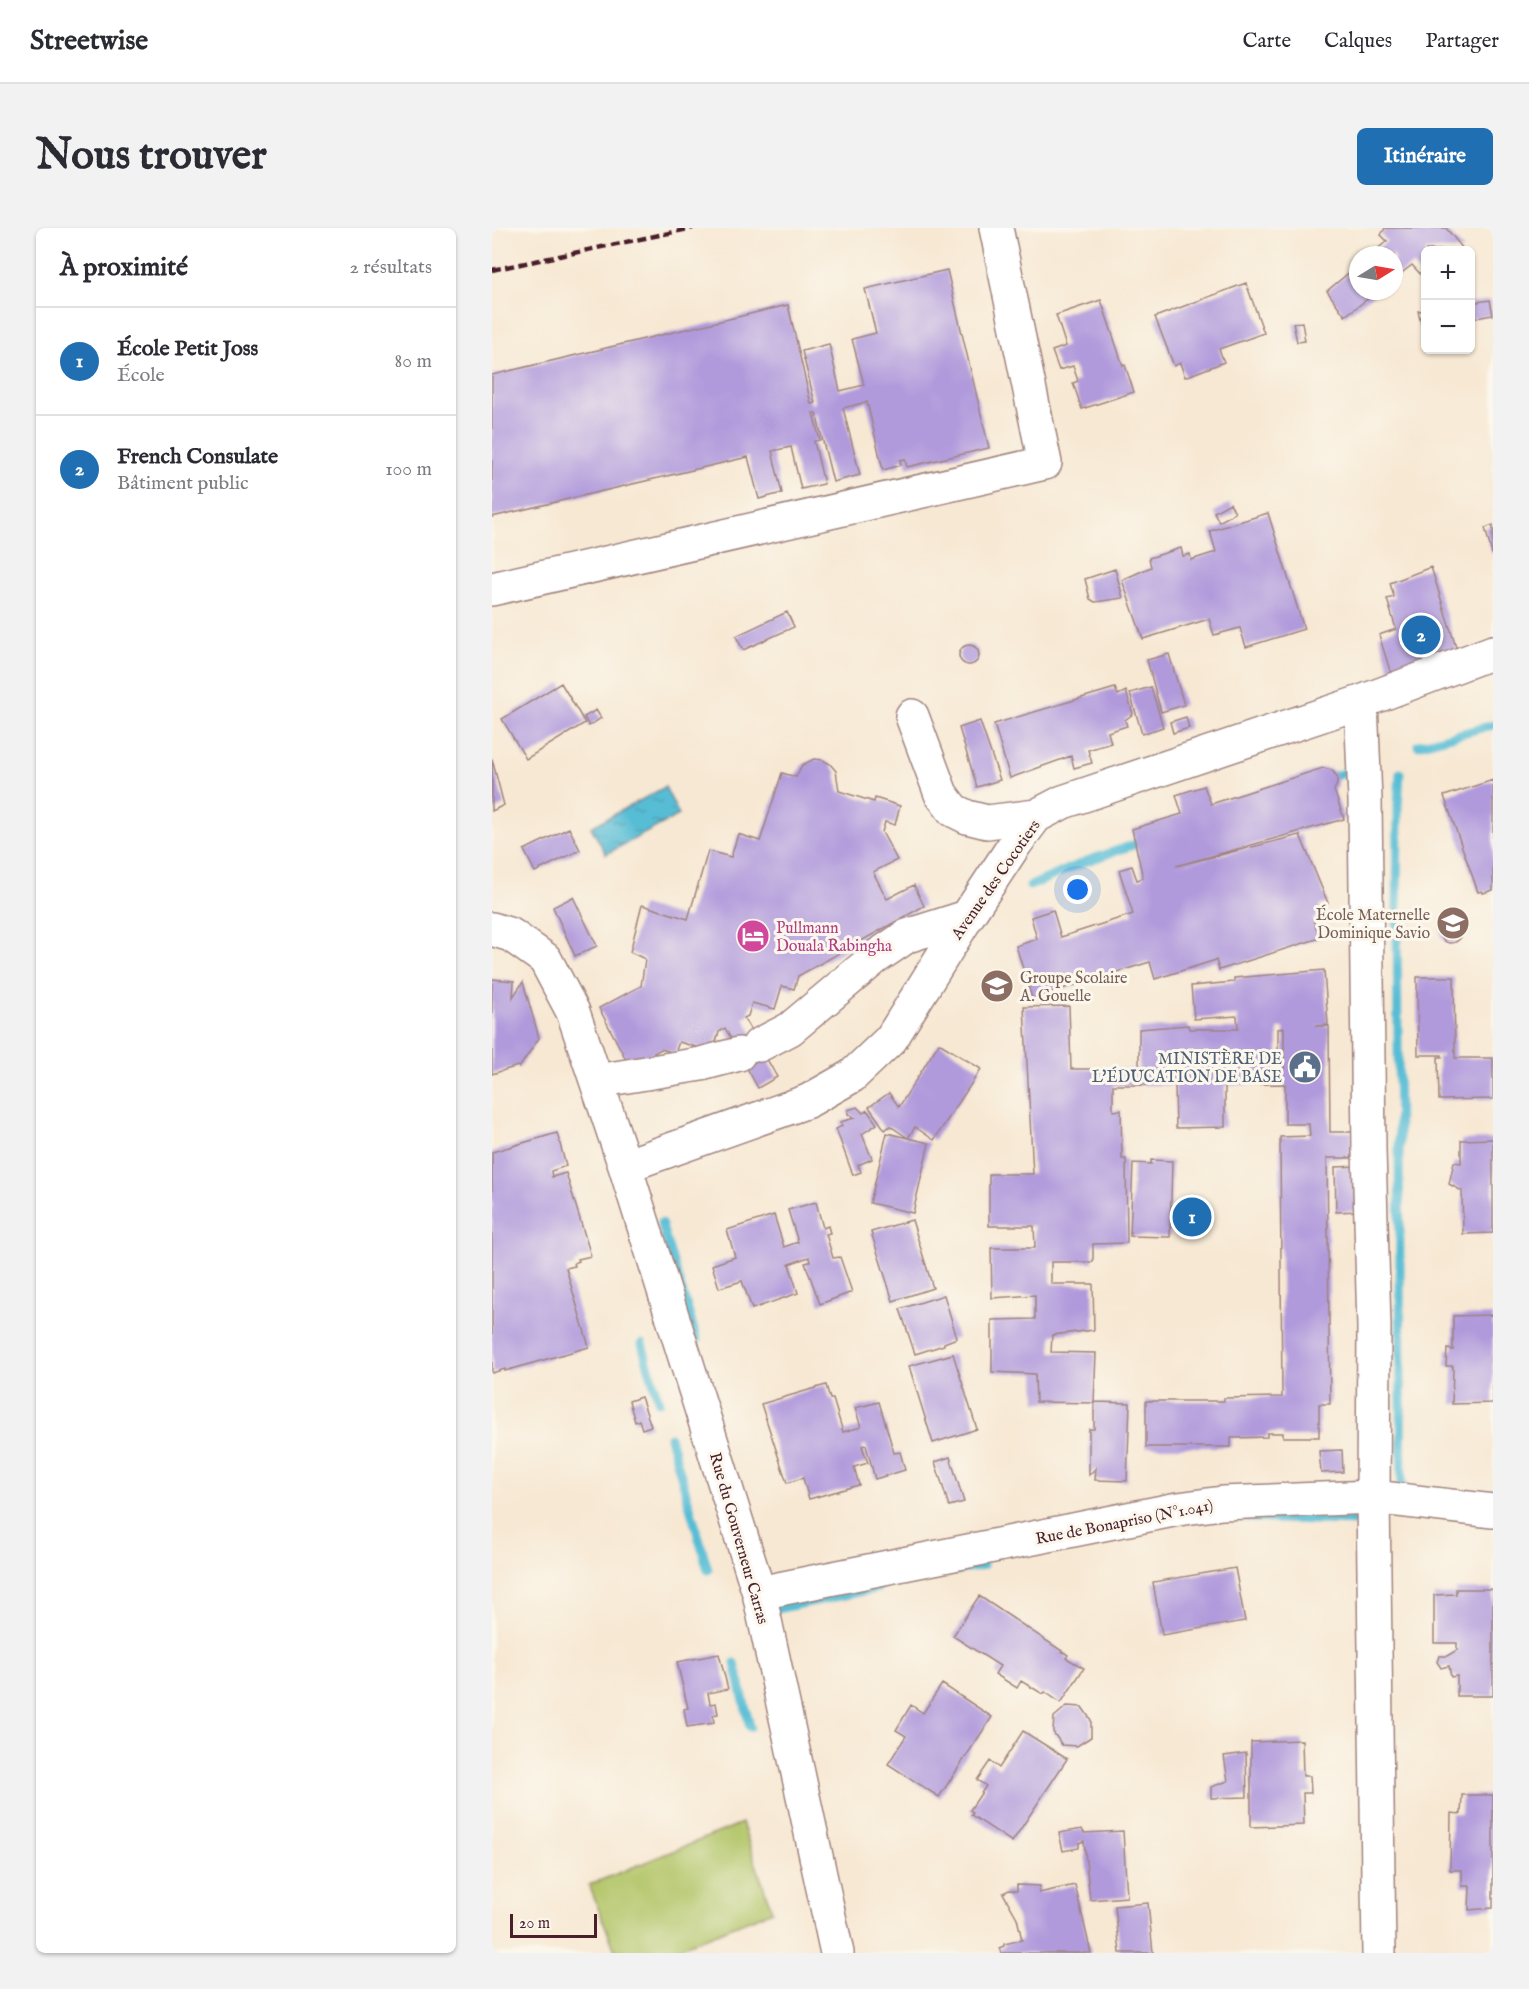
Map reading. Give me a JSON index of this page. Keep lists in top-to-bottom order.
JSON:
{
  "streets": {
    "street": ["Avenue des Cocotiers", "Rue de Bonapriso (N°1.041)", "Rue du Gouverneur Carras"]
  },
  "crossings": [
    ["Avenue des Cocotiers", "Rue du Gouverneur Carras"],
    ["Rue de Bonapriso (N°1.041)", "Rue du Gouverneur Carras"]
  ],
  "places": {
    "school or university": ["École Maternelle Dominique Savio", "Groupe Scolaire A. Gouelle"],
    "hotel": ["Pullmann Douala Rabingha"],
    "public building": ["MINISTÈRE DE L'ÉDUCATION DE BASE"]
  },
  "scale_bar": "20 m",
  "north": "right",
  "page": {
    "header": "Streetwise",
    "nav": ["Carte", "Calques", "Partager"],
    "buttons": "Itinéraire",
    "title": "Nous trouver",
    "heading": ["À proximité", "2 résultats"],
    "map_buttons": ["+", "−"],
    "list": [
      {
        "mark": "1",
        "name": "École Petit Joss",
        "note": "École",
        "value": "80 m"
      },
      {
        "mark": "2",
        "name": "French Consulate",
        "note": "Bâtiment public",
        "value": "100 m"
      }
    ],
    "pins": ["2", "1"],
    "scale": "20 m"
  }
}
